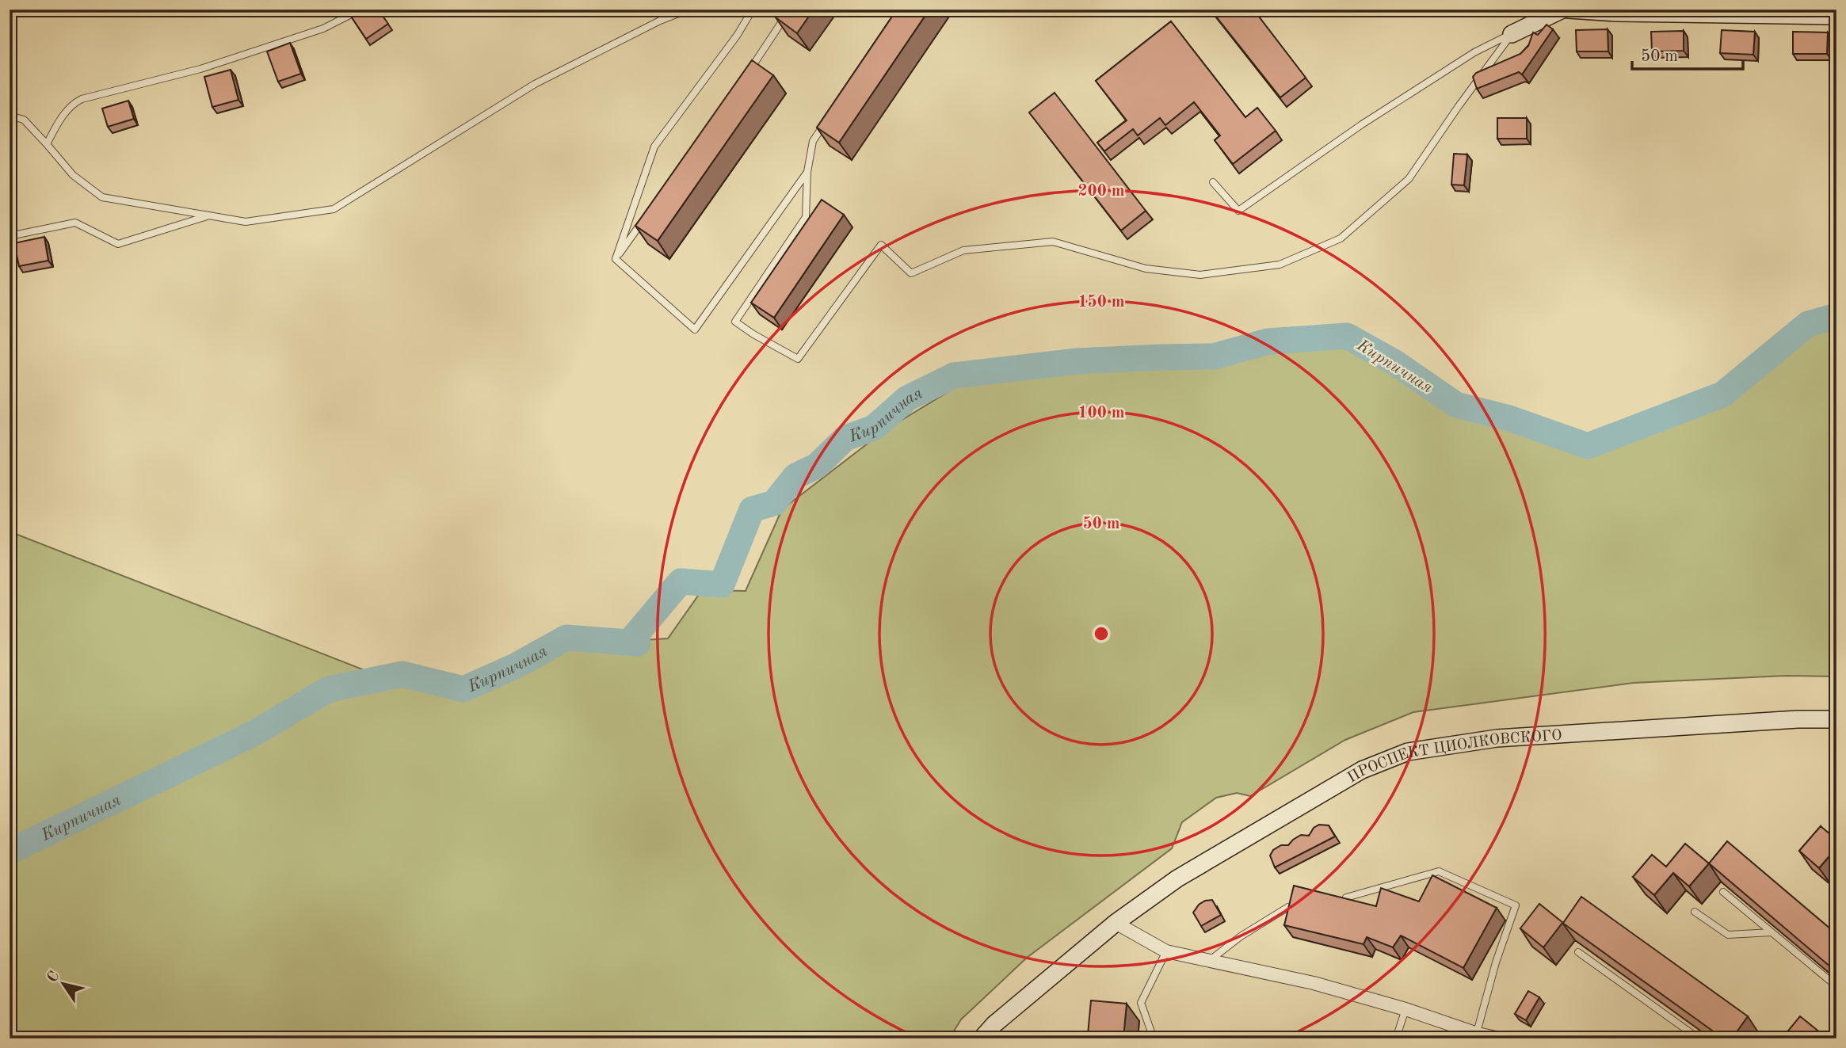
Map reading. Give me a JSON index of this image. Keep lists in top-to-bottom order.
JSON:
{
  "streets": {
    "main road": ["ПРОСПЕКТ ЦИОЛКОВСКОГО"]
  },
  "water": ["Кирпичная"],
  "scale_bar": "50 m",
  "north": "top left",
  "rings": [
    "200 m",
    "150 m",
    "100 m",
    "50 m"
  ]
}
